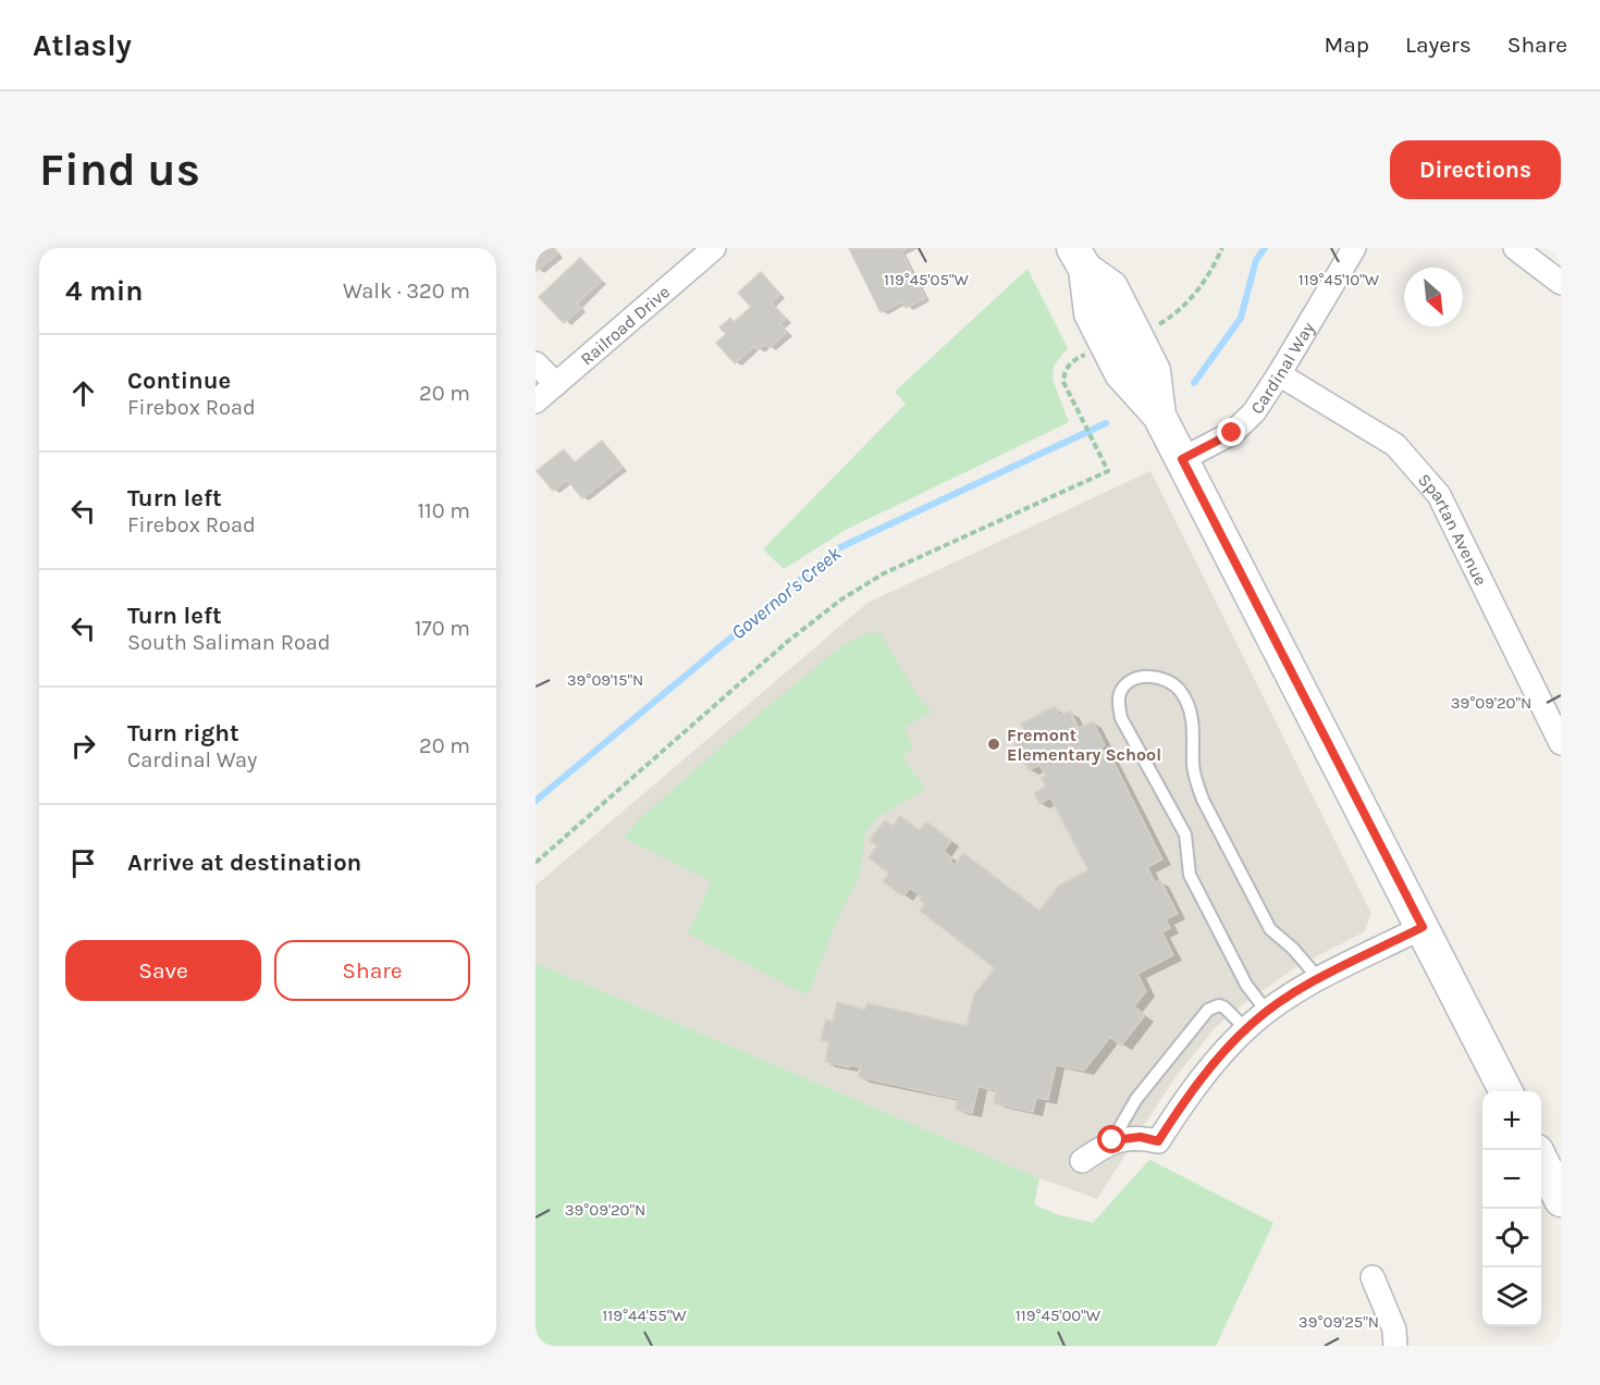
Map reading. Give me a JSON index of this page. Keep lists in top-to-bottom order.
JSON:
{
  "streets": {
    "street": ["Railroad Drive", "Cardinal Way", "Spartan Avenue"]
  },
  "crossings": [
    ["Cardinal Way", "Spartan Avenue"]
  ],
  "water": ["Governor's Creek"],
  "places": ["Fremont Elementary School"],
  "north": "bottom right",
  "page": {
    "header": "Atlasly",
    "nav": ["Map", "Layers", "Share"],
    "buttons": [
      "Directions",
      ["Save", "Share"]
    ],
    "title": "Find us",
    "heading": ["4 min", "Walk · 320 m"],
    "list": [
      ["Continue", "Firebox Road", "20 m"],
      ["Turn left", "Firebox Road", "110 m"],
      ["Turn left", "South Saliman Road", "170 m"],
      ["Turn right", "Cardinal Way", "20 m"],
      "Arrive at destination"
    ],
    "map_buttons": ["+", "−"]
  },
  "coordinates": [
    "119°45'05\"W",
    "119°45'10\"W",
    "39°09'15\"N",
    "39°09'20\"N",
    "119°44'55\"W",
    "119°45'00\"W",
    "39°09'25\"N"
  ]
}
